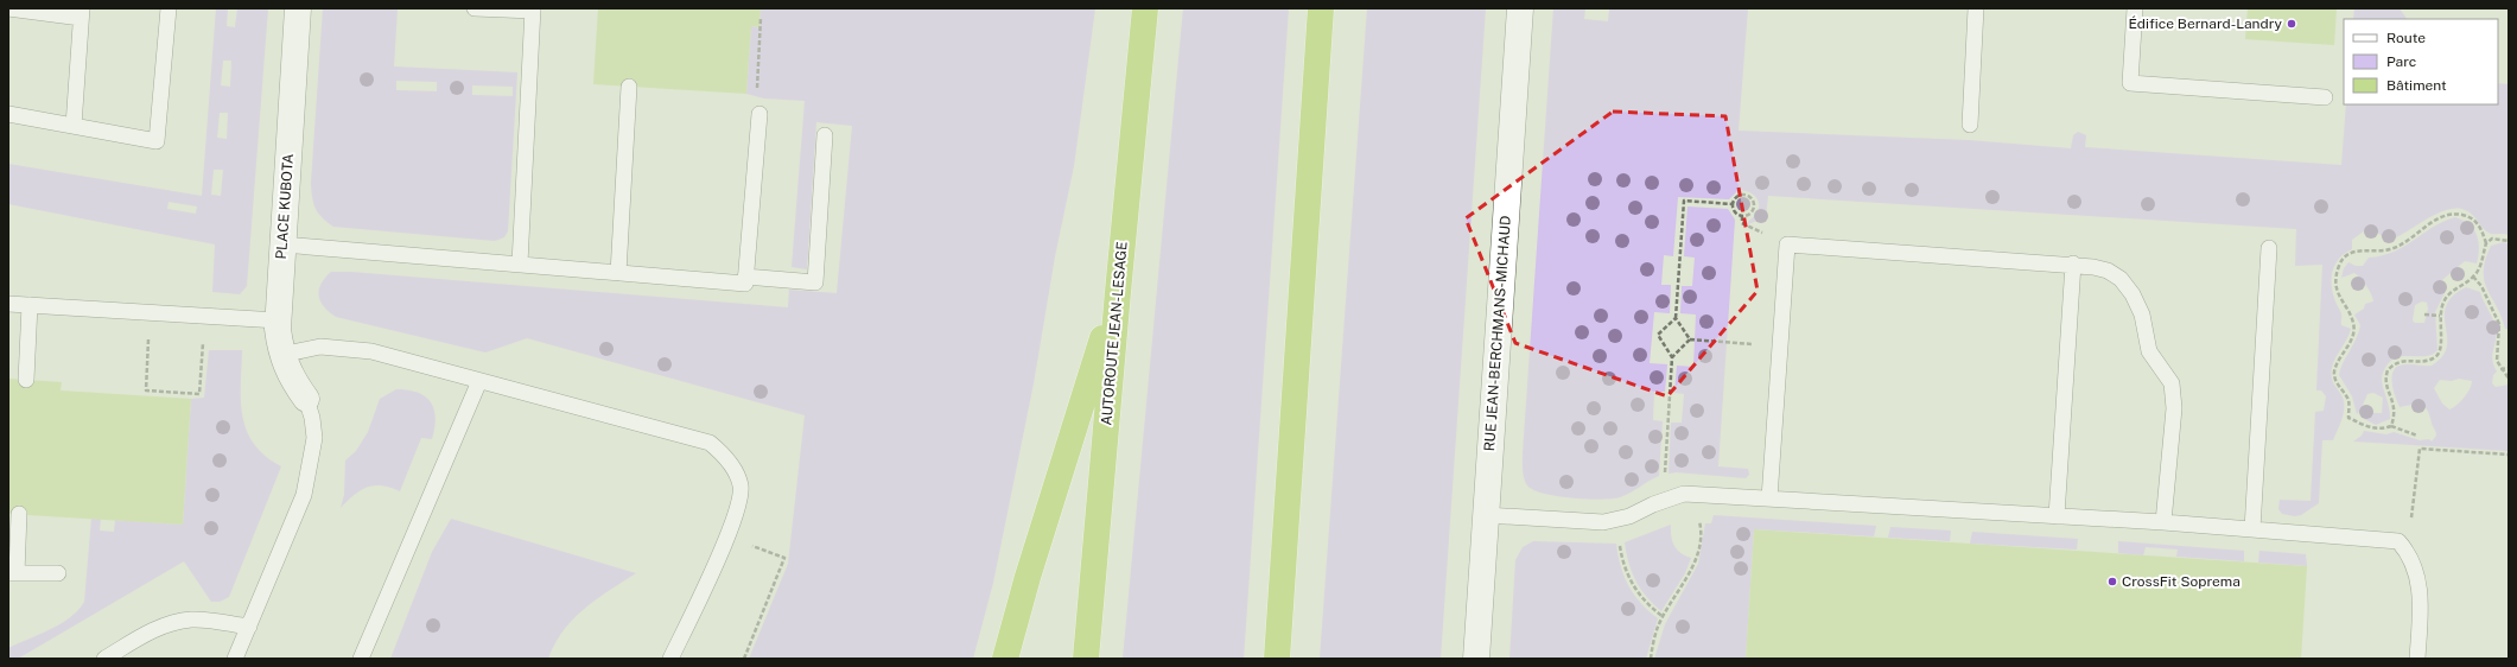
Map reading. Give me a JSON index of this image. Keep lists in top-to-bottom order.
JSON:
{
  "streets": {
    "highway": ["AUTOROUTE JEAN-LESAGE"],
    "street": ["PLACE KUBOTA", "RUE JEAN-BERCHMANS-MICHAUD"]
  },
  "places": ["Édifice Bernard-Landry", "CrossFit Soprema"],
  "legend": ["Route", "Parc", "Bâtiment"]
}
